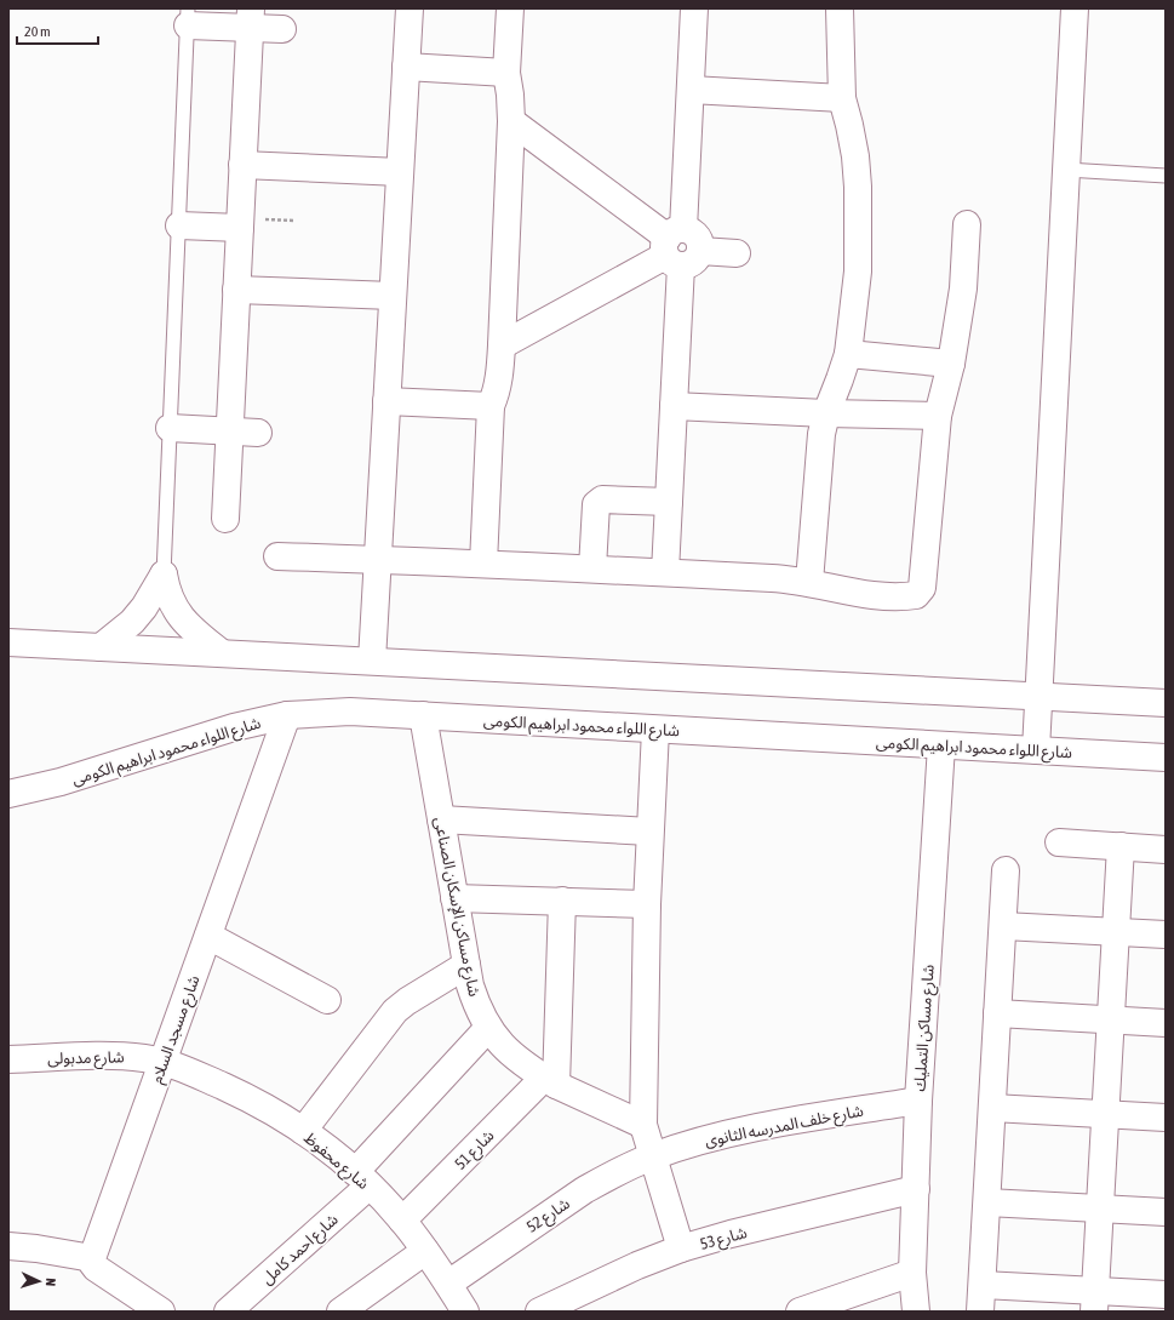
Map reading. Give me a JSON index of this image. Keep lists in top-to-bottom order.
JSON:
{
  "streets": {
    "street": [
      "شارع اللواء محمود ابراهيم الكومى",
      "شارع مساكن الإسكان الصناعى",
      "شارع مساكن التمليك",
      "شارع مسجد السلام",
      "شارع مدبولى",
      "شارع خلف المدرسه الثانوى",
      "شارع 51",
      "شارع محفوظ",
      "شارع 52",
      "شارع 53",
      "شارع احمد كامل"
    ]
  },
  "crossings": [
    ["شارع اللواء محمود ابراهيم الكومى", "شارع مساكن الإسكان الصناعى"],
    ["شارع اللواء محمود ابراهيم الكومى", "شارع مساكن التمليك"],
    ["شارع اللواء محمود ابراهيم الكومى", "شارع مسجد السلام"],
    ["شارع مساكن الإسكان الصناعى", "شارع 51"],
    ["شارع مساكن الإسكان الصناعى", "شارع احمد كامل"],
    ["شارع مساكن التمليك", "شارع خلف المدرسه الثانوى"],
    ["شارع مساكن التمليك", "شارع 53"],
    ["شارع مسجد السلام", "شارع مدبولى"],
    ["شارع مسجد السلام", "شارع محفوظ"],
    ["شارع مدبولى", "شارع محفوظ"],
    ["شارع خلف المدرسه الثانوى", "شارع 52"],
    ["شارع 51", "شارع محفوظ"],
    ["شارع محفوظ", "شارع 52"],
    ["شارع محفوظ", "شارع احمد كامل"]
  ],
  "scale_bar": "20 m",
  "north": "right"
}
